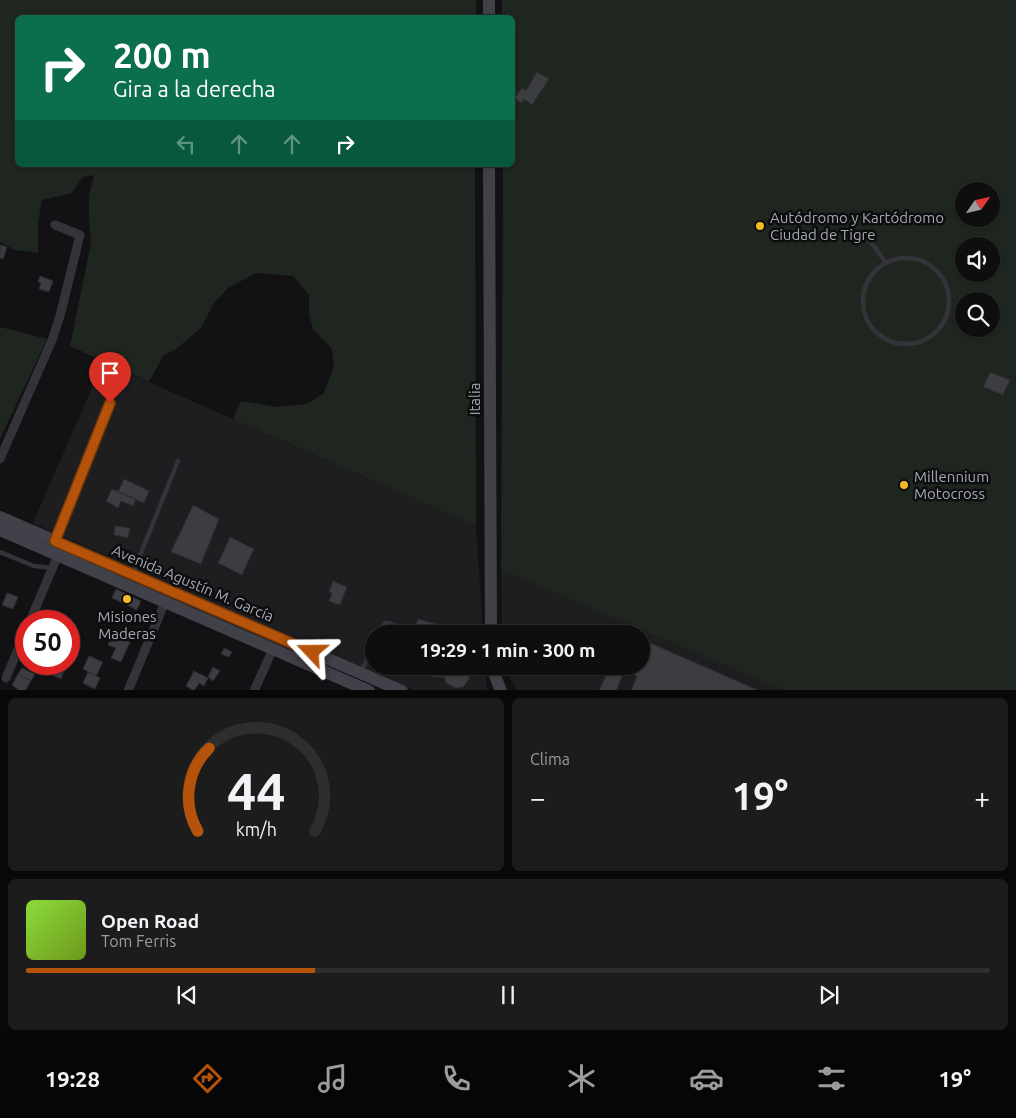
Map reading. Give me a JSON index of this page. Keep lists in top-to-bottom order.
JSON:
{
  "streets": {
    "main road": ["Italia", "Avenida Agustín M. García"]
  },
  "places": ["Autódromo y Kartódromo Ciudad de Tigre", "Millennium Motocross", "Misiones Maderas"],
  "north": "top right",
  "page": {
    "turn": ["200 m", "Gira a la derecha"],
    "limit": "50",
    "trip": "19:29 · 1 min · 300 m",
    "tile": "Clima",
    "heat": ["−", "19°", "+"],
    "song": ["Open Road", "Tom Ferris"],
    "tabs": ["19:28", "19°"],
    "gauge": ["44", "km/h"]
  }
}
